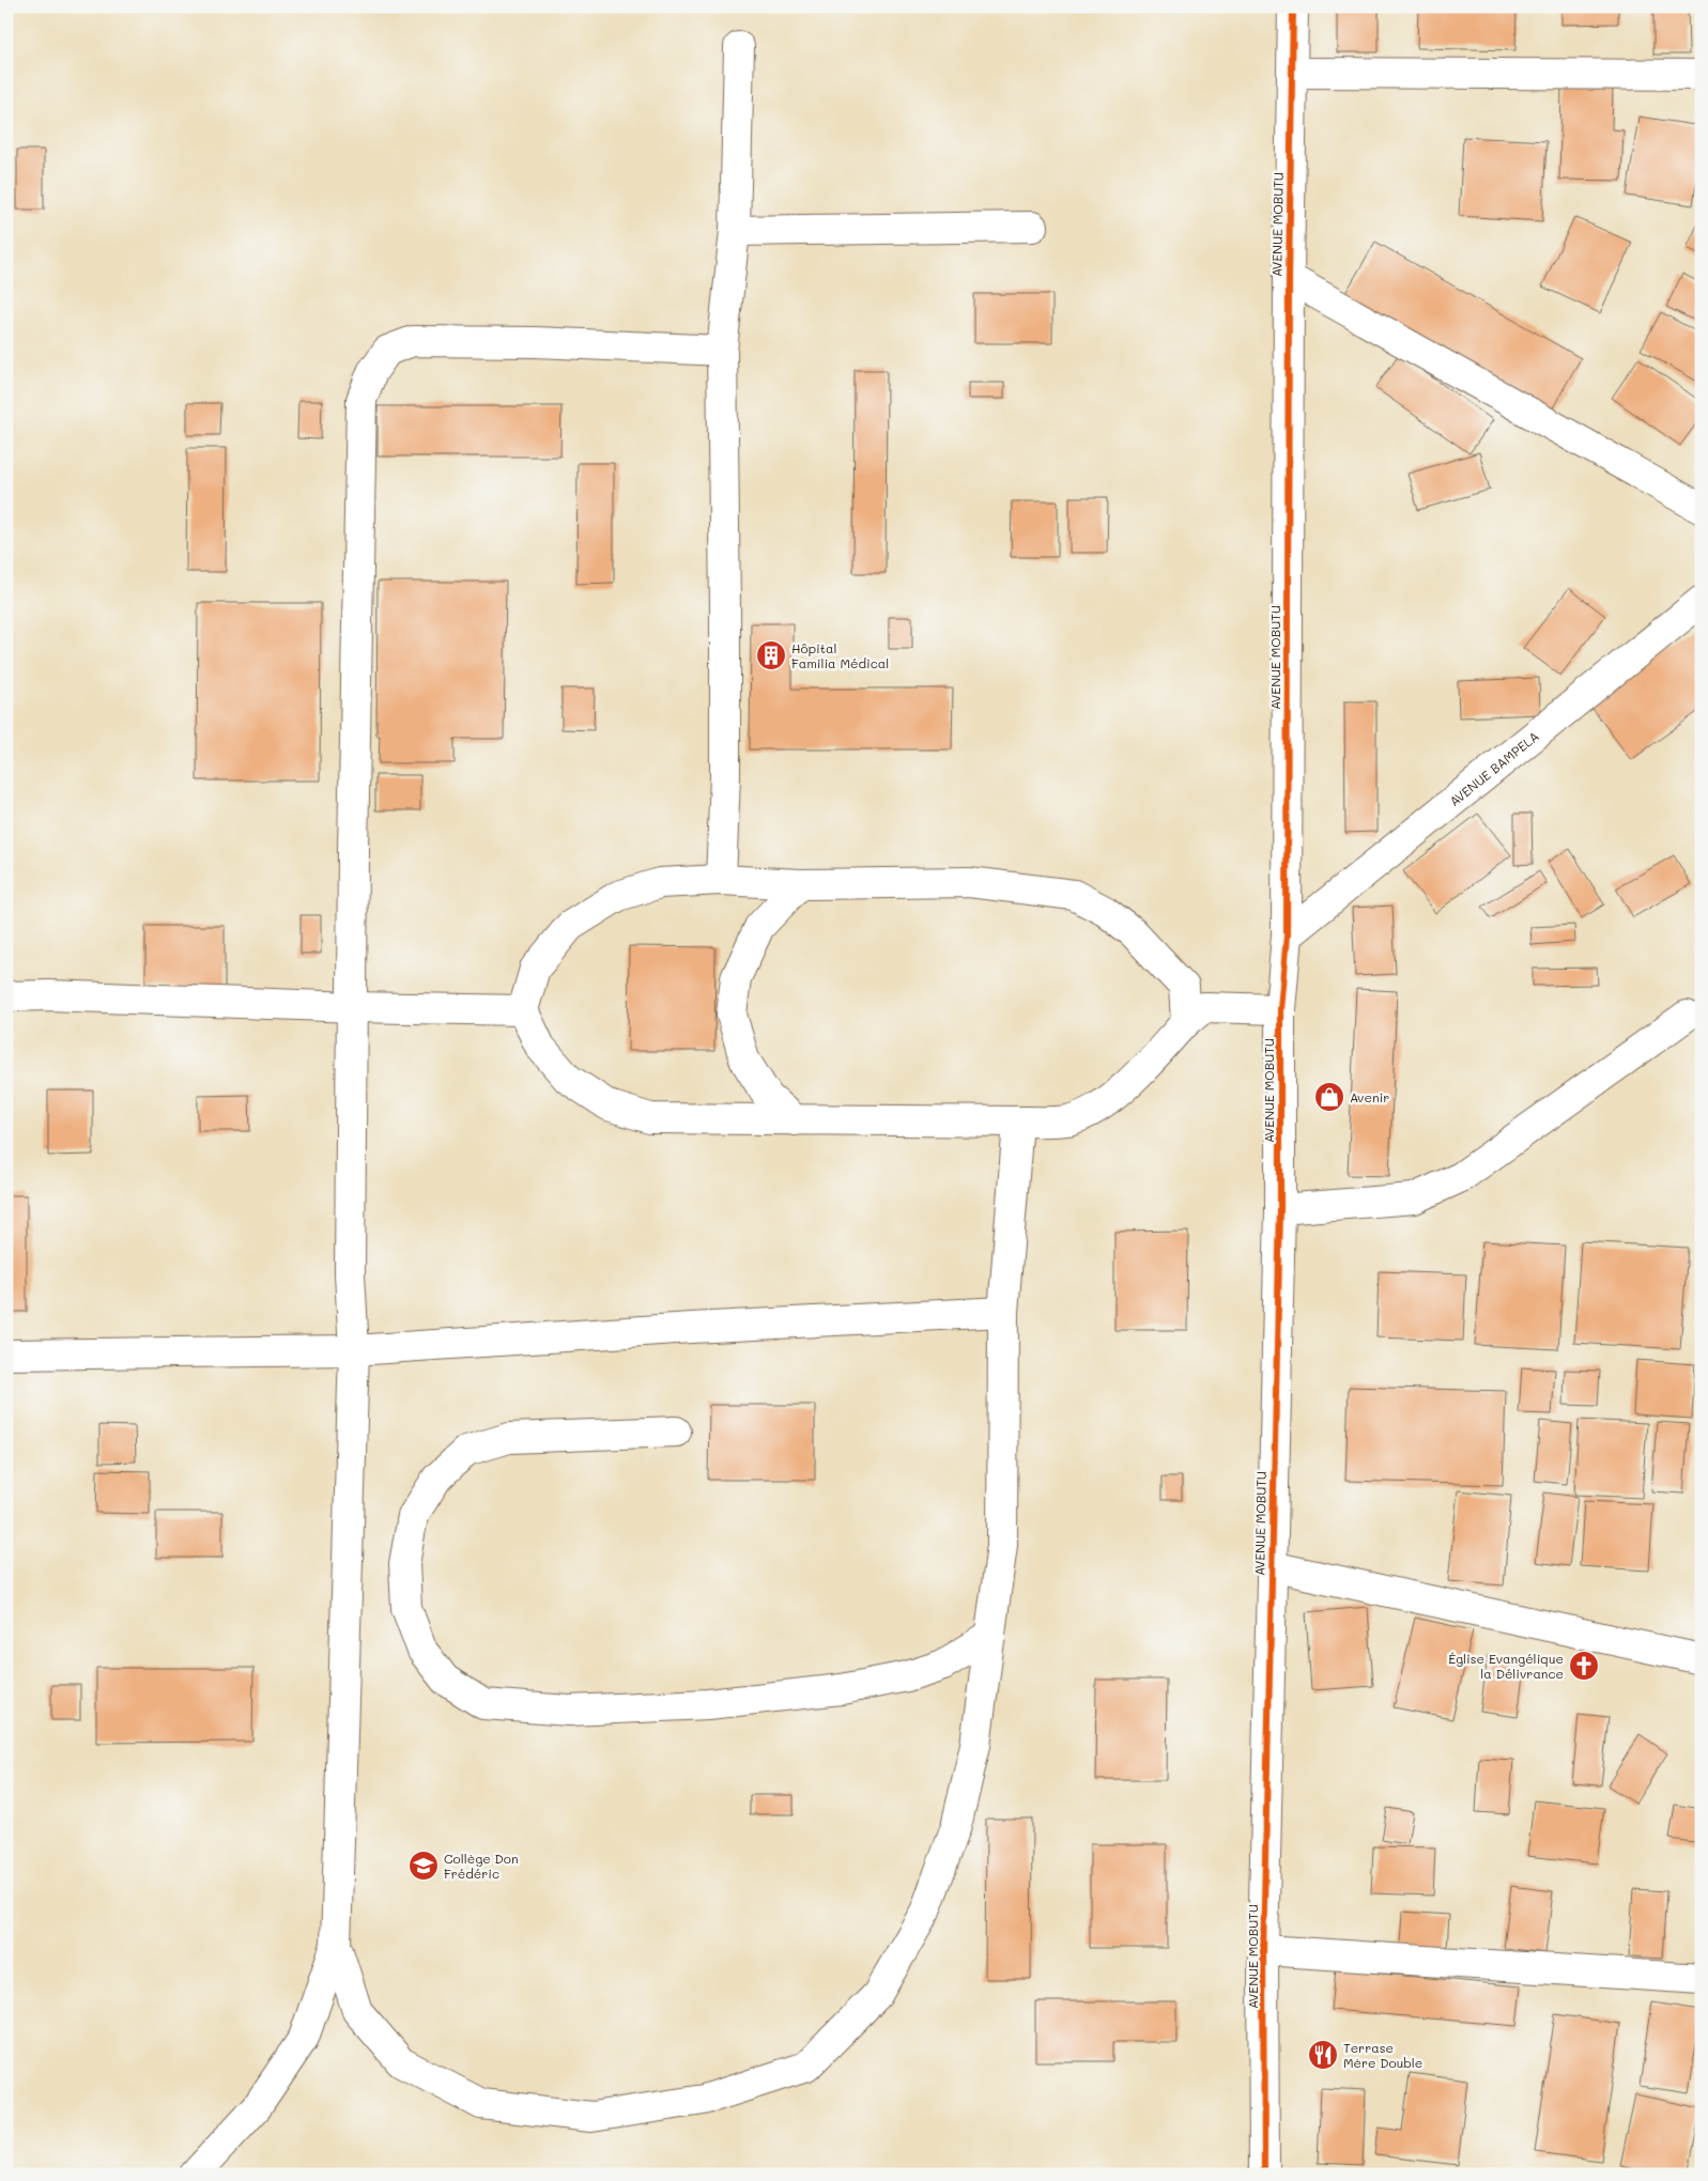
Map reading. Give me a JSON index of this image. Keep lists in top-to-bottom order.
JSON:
{
  "streets": {
    "street": ["AVENUE MOBUTU", "AVENUE BAMPELA"]
  },
  "crossings": [
    ["AVENUE MOBUTU", "AVENUE BAMPELA"]
  ],
  "places": {
    "building": ["Hôpital Familia Médical"],
    "shop": ["Avenir"],
    "church": ["Église Evangélique la Délivrance"],
    "school or university": ["Collège Don Frédéric"],
    "restaurant": ["Terrase Mère Double"]
  }
}
